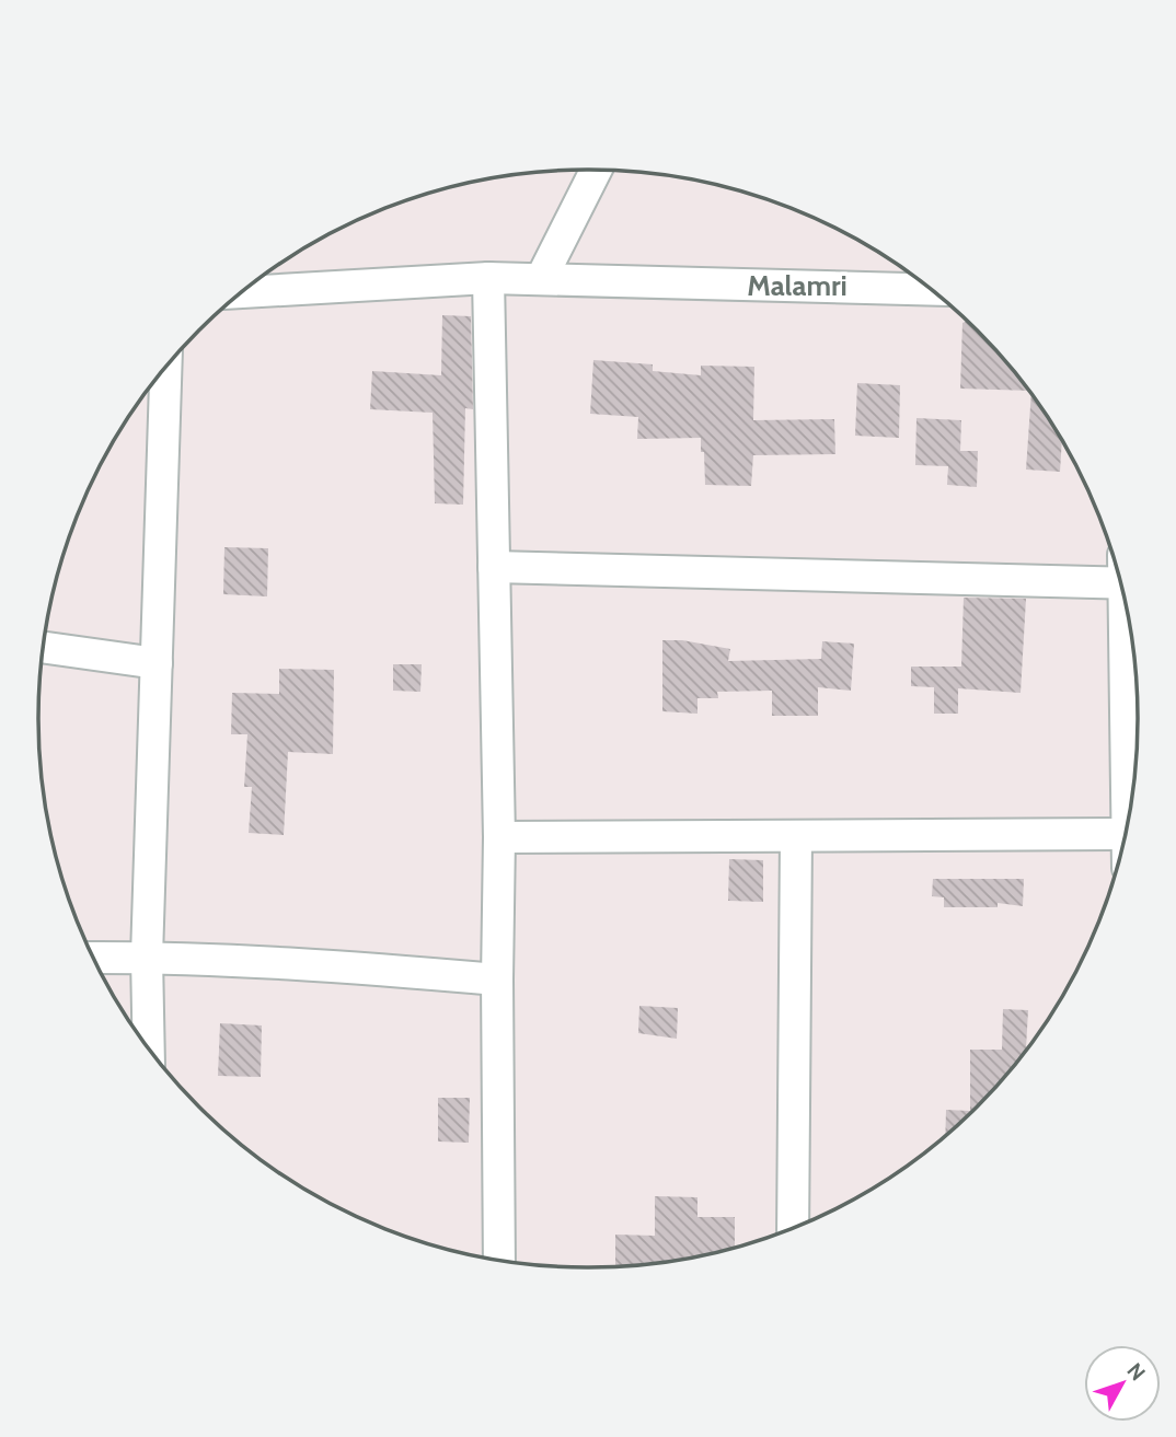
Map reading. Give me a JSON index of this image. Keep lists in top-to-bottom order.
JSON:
{
  "districts": ["Malamri"],
  "north": "top right"
}
